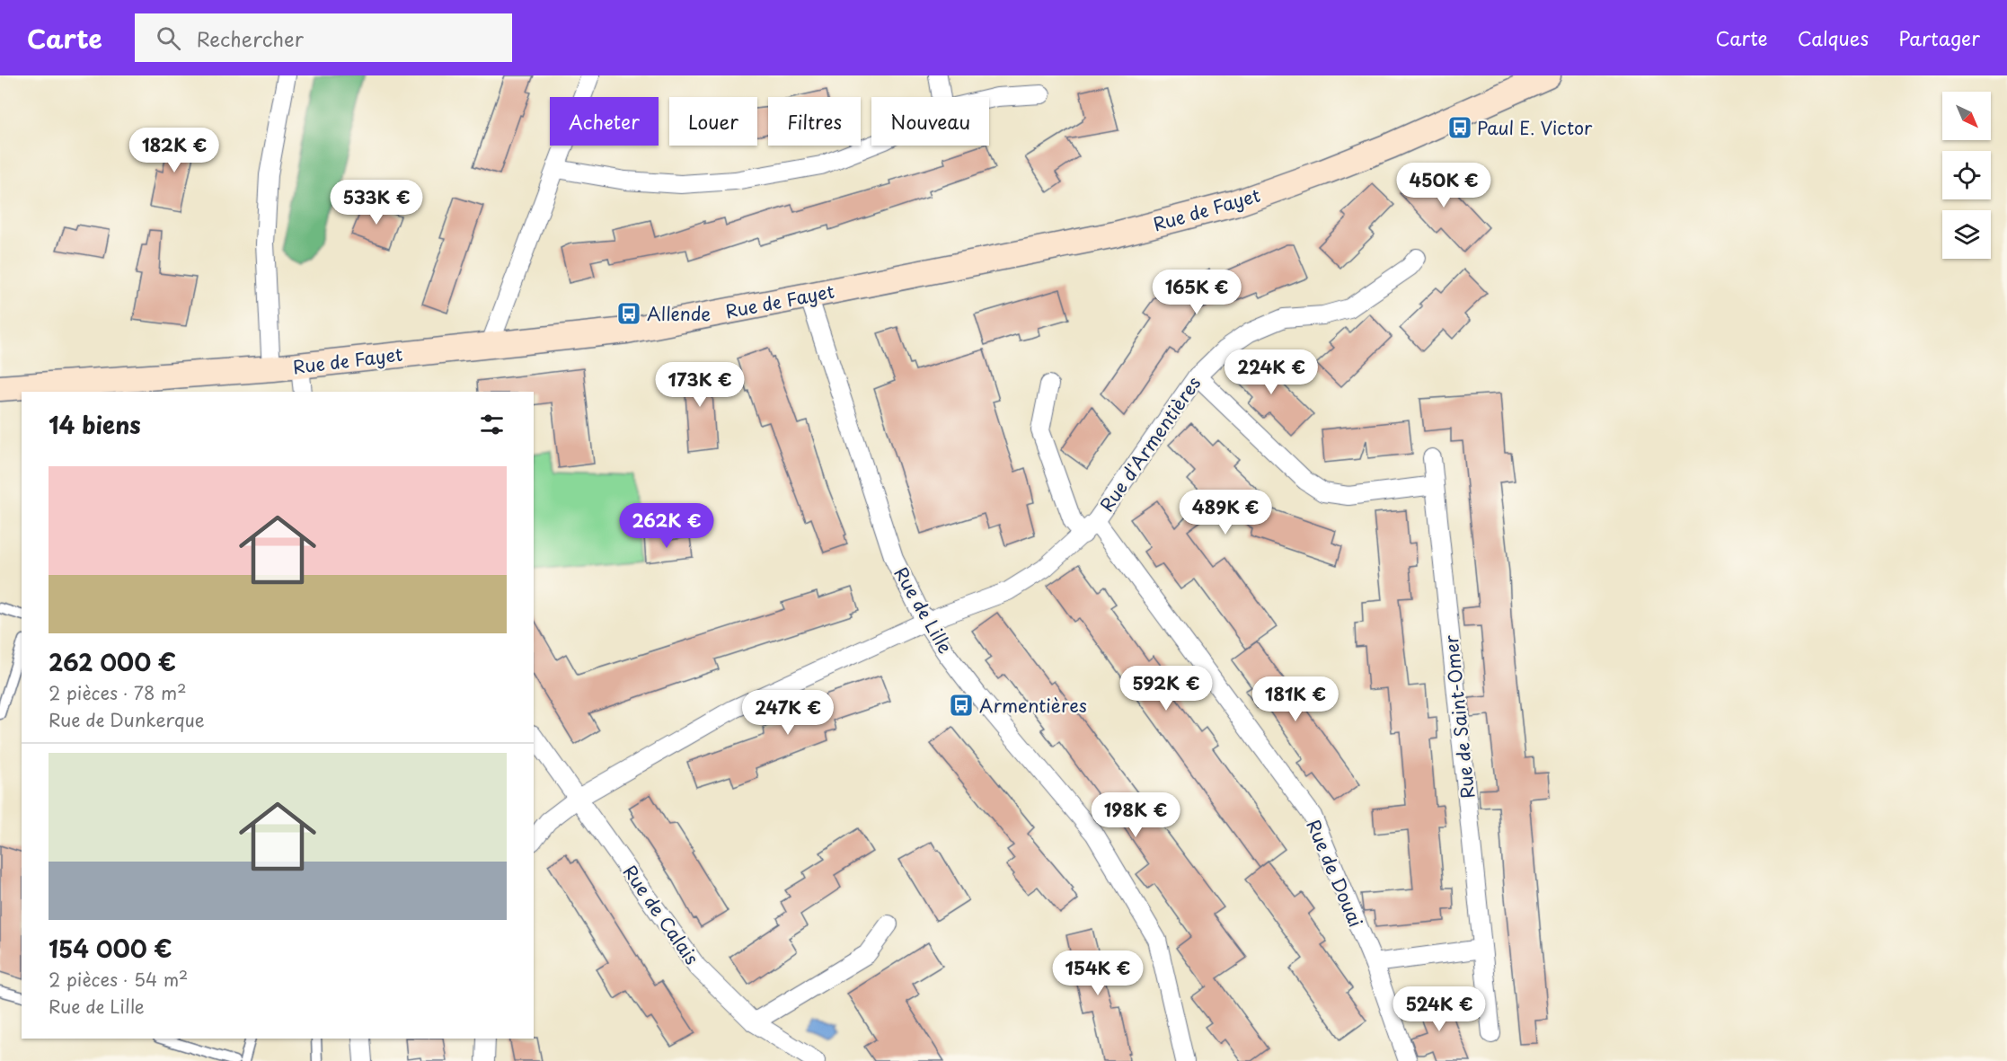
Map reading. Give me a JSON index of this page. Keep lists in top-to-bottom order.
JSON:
{
  "streets": {
    "main road": ["Rue de Fayet"],
    "street": [
      "Rue d'Armentières",
      "Rue de Lille",
      "Rue de Saint-Omer",
      "Rue de Douai",
      "Rue de Calais"
    ]
  },
  "crossings": [
    ["Rue de Fayet", "Rue de Lille"],
    ["Rue d'Armentières", "Rue de Lille"],
    ["Rue d'Armentières", "Rue de Douai"],
    ["Rue d'Armentières", "Rue de Calais"]
  ],
  "places": {
    "bus stop": ["Paul E. Victor", "Allende", "Armentières"]
  },
  "north": "bottom right",
  "page": {
    "header": "Carte",
    "search": "Rechercher",
    "nav": ["Carte", "Calques", "Partager"],
    "chip": [
      "Acheter",
      "Louer",
      "Filtres",
      "Nouveau"
    ],
    "price": [
      "182K €",
      "450K €",
      "533K €",
      "165K €",
      "224K €",
      "173K €",
      "489K €",
      "262K €",
      "592K €",
      "181K €",
      "247K €",
      "198K €",
      "154K €",
      "524K €"
    ],
    "heading": "14 biens",
    "list": [
      {
        "name": "262 000 €",
        "note": "2 pièces · 78 m² · Rue de Dunkerque"
      },
      {
        "name": "154 000 €",
        "note": "2 pièces · 54 m² · Rue de Lille"
      }
    ]
  }
}
